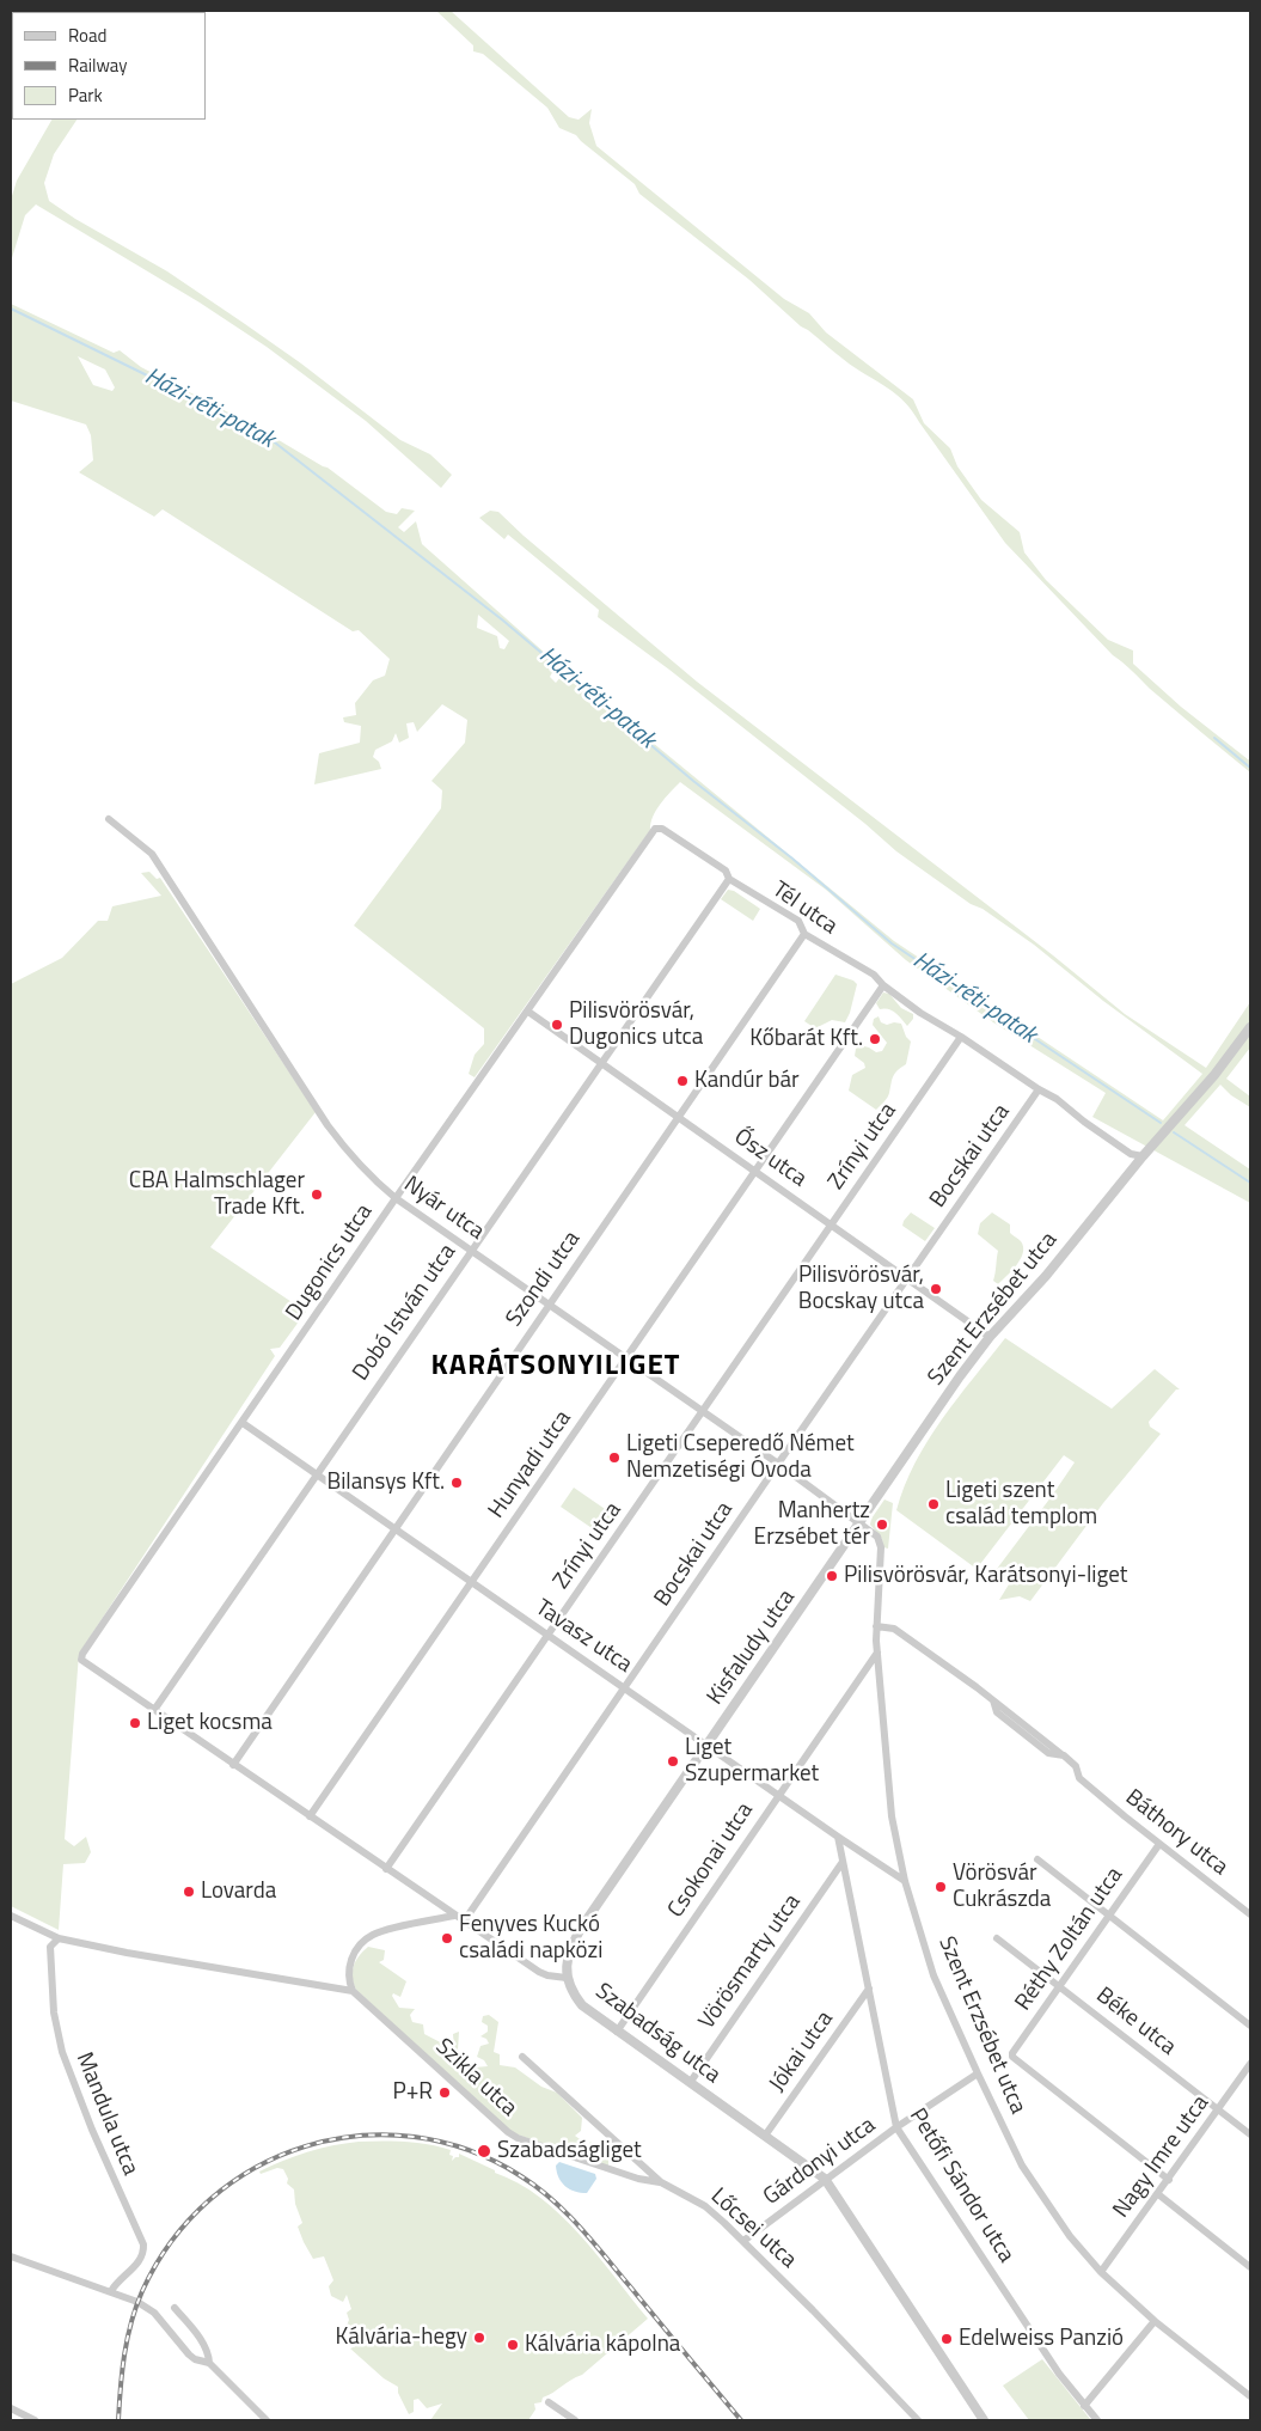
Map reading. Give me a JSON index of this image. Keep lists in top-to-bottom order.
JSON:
{
  "streets": {
    "street": [
      "Tél utca",
      "Zrínyi utca",
      "Bocskai utca",
      "Ősz utca",
      "Nyár utca",
      "Dugonics utca",
      "Szondi utca",
      "Szent Erzsébet utca",
      "Dobó István utca",
      "Hunyadi utca",
      "Tavasz utca",
      "Kisfaludy utca",
      "Báthory utca",
      "Csokonai utca",
      "Réthy Zoltán utca",
      "Vörösmarty utca",
      "Béke utca",
      "Szabadság utca",
      "Jókai utca",
      "Szikla utca",
      "Mandula utca",
      "Nagy Imre utca",
      "Gárdonyi utca",
      "Petőfi Sándor utca",
      "Lőcsei utca"
    ]
  },
  "crossings": [
    ["Tél utca", "Zrínyi utca"],
    ["Tél utca", "Bocskai utca"],
    ["Tél utca", "Dugonics utca"],
    ["Tél utca", "Szondi utca"],
    ["Tél utca", "Szent Erzsébet utca"],
    ["Tél utca", "Dobó István utca"],
    ["Tél utca", "Hunyadi utca"],
    ["Zrínyi utca", "Ősz utca"],
    ["Zrínyi utca", "Nyár utca"],
    ["Zrínyi utca", "Tavasz utca"],
    ["Zrínyi utca", "Szabadság utca"],
    ["Bocskai utca", "Ősz utca"],
    ["Bocskai utca", "Nyár utca"],
    ["Bocskai utca", "Tavasz utca"],
    ["Bocskai utca", "Szabadság utca"],
    ["Ősz utca", "Dugonics utca"],
    ["Ősz utca", "Szondi utca"],
    ["Ősz utca", "Szent Erzsébet utca"],
    ["Ősz utca", "Dobó István utca"],
    ["Ősz utca", "Hunyadi utca"],
    ["Nyár utca", "Dugonics utca"],
    ["Nyár utca", "Szondi utca"],
    ["Nyár utca", "Szent Erzsébet utca"],
    ["Nyár utca", "Dobó István utca"],
    ["Nyár utca", "Hunyadi utca"],
    ["Nyár utca", "Kisfaludy utca"],
    ["Dugonics utca", "Tavasz utca"],
    ["Dugonics utca", "Szabadság utca"],
    ["Szondi utca", "Tavasz utca"],
    ["Szondi utca", "Szabadság utca"],
    ["Szent Erzsébet utca", "Tavasz utca"],
    ["Szent Erzsébet utca", "Kisfaludy utca"],
    ["Szent Erzsébet utca", "Csokonai utca"],
    ["Szent Erzsébet utca", "Nagy Imre utca"],
    ["Szent Erzsébet utca", "Gárdonyi utca"],
    ["Dobó István utca", "Tavasz utca"],
    ["Dobó István utca", "Szabadság utca"],
    ["Hunyadi utca", "Tavasz utca"],
    ["Hunyadi utca", "Szabadság utca"],
    ["Tavasz utca", "Kisfaludy utca"],
    ["Tavasz utca", "Csokonai utca"],
    ["Tavasz utca", "Petőfi Sándor utca"],
    ["Kisfaludy utca", "Szabadság utca"],
    ["Báthory utca", "Réthy Zoltán utca"],
    ["Csokonai utca", "Szabadság utca"],
    ["Réthy Zoltán utca", "Béke utca"],
    ["Réthy Zoltán utca", "Nagy Imre utca"],
    ["Vörösmarty utca", "Szabadság utca"],
    ["Vörösmarty utca", "Petőfi Sándor utca"],
    ["Béke utca", "Nagy Imre utca"],
    ["Szabadság utca", "Jókai utca"],
    ["Szabadság utca", "Gárdonyi utca"],
    ["Jókai utca", "Petőfi Sándor utca"],
    ["Szikla utca", "Lőcsei utca"],
    ["Gárdonyi utca", "Petőfi Sándor utca"],
    ["Gárdonyi utca", "Lőcsei utca"]
  ],
  "districts": ["KARÁTSONYILIGET"],
  "water": ["Házi-réti-patak"],
  "places": [
    "Pilisvörösvár, Dugonics utca",
    "Kőbarát Kft.",
    "Kandúr bár",
    "CBA Halmschlager Trade Kft.",
    "Pilisvörösvár, Bocskay utca",
    "Ligeti Cseperedő Német Nemzetiségi Óvoda",
    "Bilansys Kft.",
    "Ligeti szent család templom",
    "Manhertz Erzsébet tér",
    "Pilisvörösvár, Karátsonyi-liget",
    "Liget kocsma",
    "Liget Szupermarket",
    "Vörösvár Cukrászda",
    "Lovarda",
    "Fenyves Kuckó családi napközi",
    "P+R",
    "Szabadságliget",
    "Kálvária-hegy",
    "Edelweiss Panzió",
    "Kálvária kápolna"
  ],
  "legend": ["Road", "Railway", "Park"]
}
